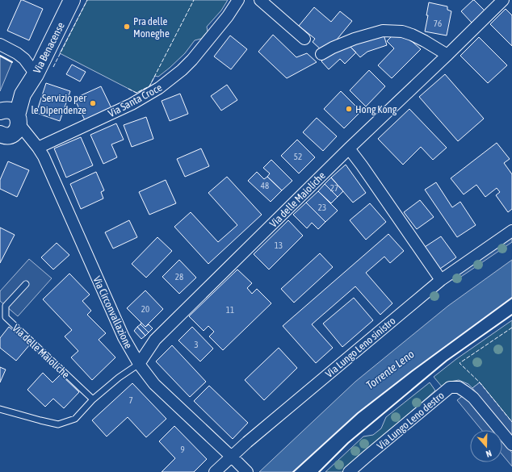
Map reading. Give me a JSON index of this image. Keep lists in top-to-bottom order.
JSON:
{
  "streets": {
    "main road": ["Via Benacense"],
    "street": [
      "Via Santa Croce",
      "Via delle Maioliche",
      "Via Circonvallazione",
      "Via Lungo Leno sinistro",
      "Via Lungo Leno destro"
    ]
  },
  "crossings": [
    ["Via Santa Croce", "Via Circonvallazione"],
    ["Via delle Maioliche", "Via Circonvallazione"],
    ["Via Circonvallazione", "Via Lungo Leno sinistro"]
  ],
  "water": ["Torrente Leno"],
  "places": ["Pra delle Moneghe", "Servizio per le Dipendenze", "Hong Kong"],
  "house_numbers": [
    "76",
    "52",
    "48",
    "27",
    "23",
    "13",
    "28",
    "20",
    "11",
    "3",
    "7",
    "9"
  ],
  "north": "bottom"
}
